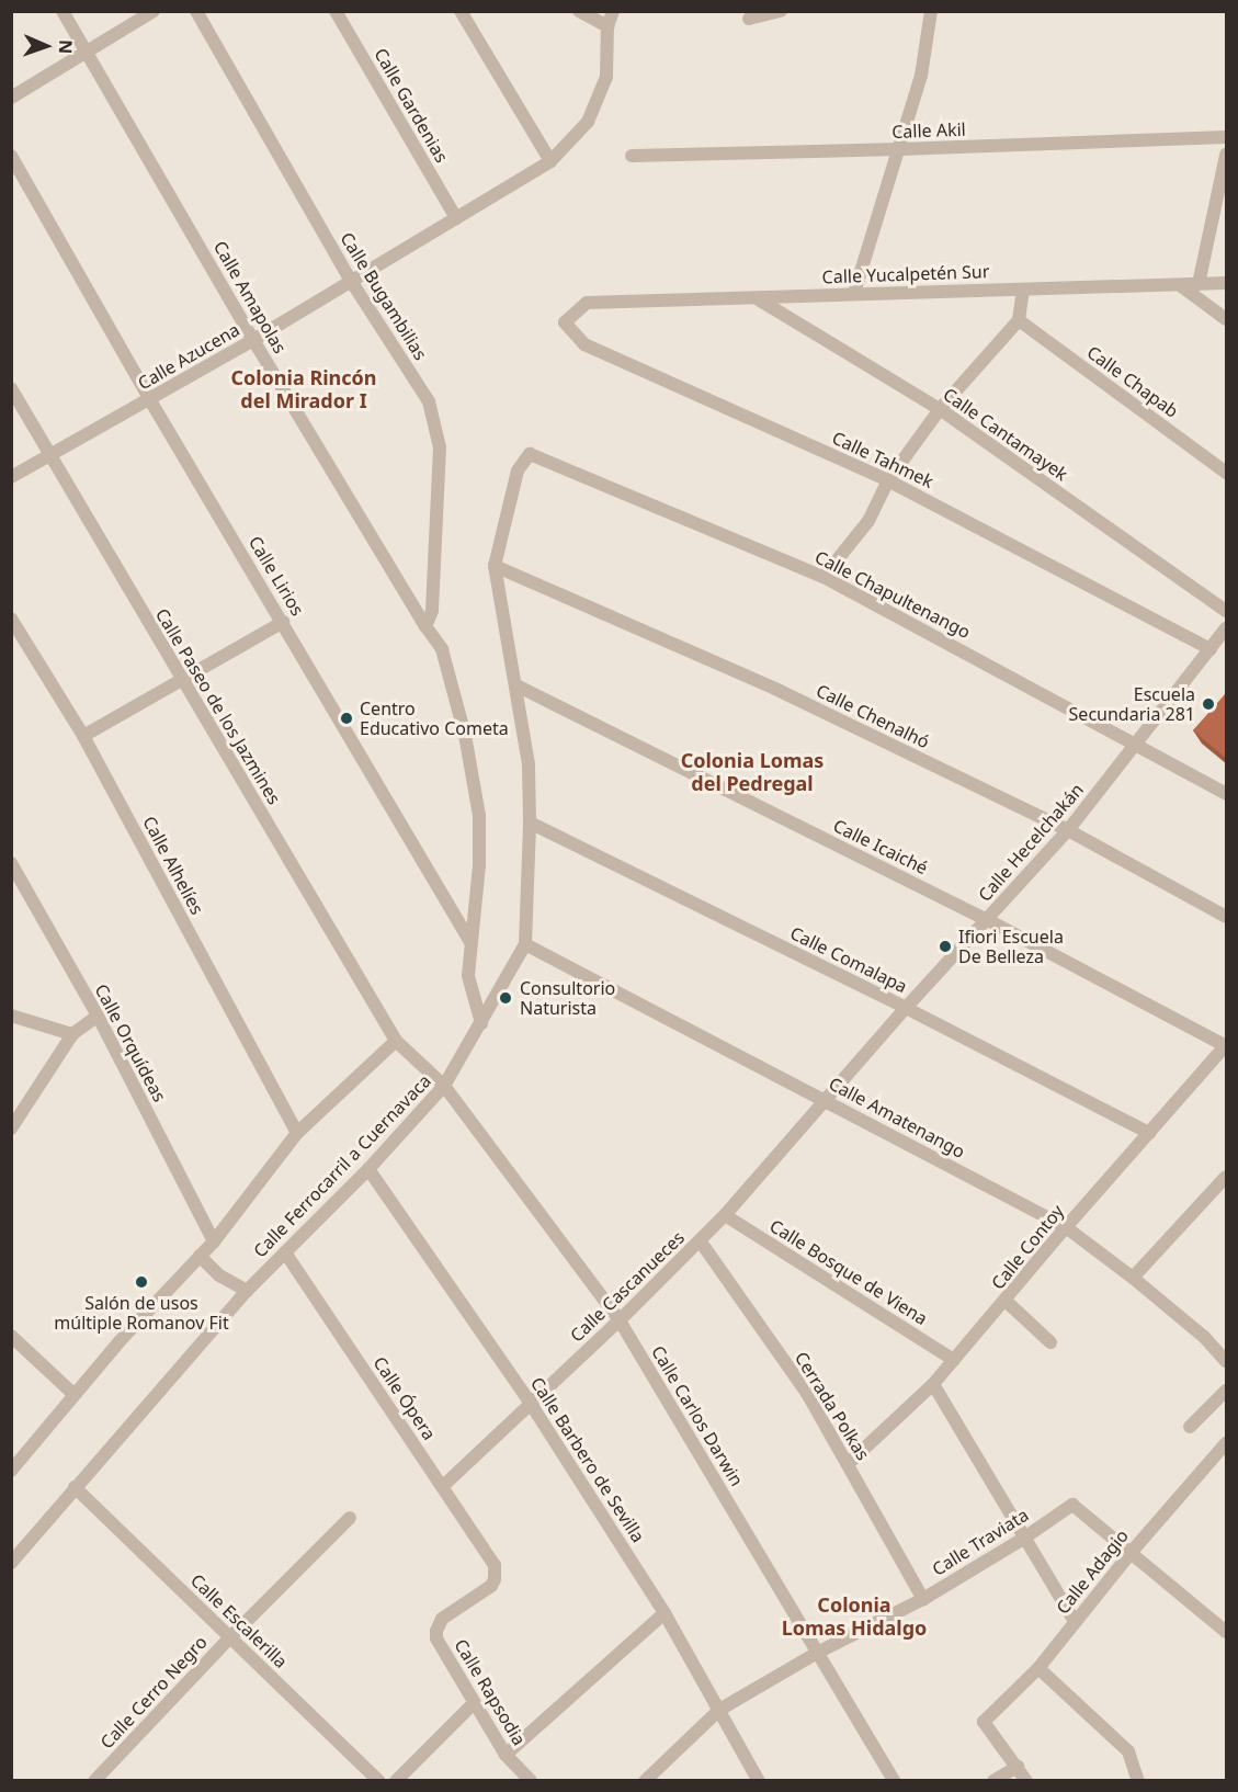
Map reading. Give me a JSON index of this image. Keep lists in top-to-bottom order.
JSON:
{
  "streets": {
    "street": [
      "Calle Gardenias",
      "Calle Akil",
      "Calle Yucalpetén Sur",
      "Calle Bugambilias",
      "Calle Amapolas",
      "Calle Azucena",
      "Calle Chapab",
      "Calle Cantamayek",
      "Calle Tahmek",
      "Calle Lirios",
      "Calle Chapultenango",
      "Calle Paseo de los Jazmines",
      "Calle Chenalhó",
      "Calle Hecelchakán",
      "Calle Icaiché",
      "Calle Alhelíes",
      "Calle Comalapa",
      "Calle Orquídeas",
      "Calle Amatenango",
      "Calle Ferrocarril a Cuernavaca",
      "Calle Contoy",
      "Calle Bosque de Viena",
      "Calle Cascanueces",
      "Calle Ópera",
      "Cerrada Polkas",
      "Calle Carlos Darwin",
      "Calle Barbero de Sevilla",
      "Calle Traviata",
      "Calle Adagio",
      "Calle Escalerilla",
      "Calle Cerro Negro",
      "Calle Rapsodia"
    ]
  },
  "crossings": [
    ["Calle Gardenias", "Calle Azucena"],
    ["Calle Yucalpetén Sur", "Calle Cantamayek"],
    ["Calle Yucalpetén Sur", "Calle Tahmek"],
    ["Calle Bugambilias", "Calle Amapolas"],
    ["Calle Bugambilias", "Calle Azucena"],
    ["Calle Amapolas", "Calle Azucena"],
    ["Calle Azucena", "Calle Lirios"],
    ["Calle Azucena", "Calle Paseo de los Jazmines"],
    ["Calle Tahmek", "Calle Hecelchakán"],
    ["Calle Chapultenango", "Calle Hecelchakán"],
    ["Calle Chapultenango", "Calle Ferrocarril a Cuernavaca"],
    ["Calle Paseo de los Jazmines", "Calle Ferrocarril a Cuernavaca"],
    ["Calle Paseo de los Jazmines", "Calle Carlos Darwin"],
    ["Calle Chenalhó", "Calle Hecelchakán"],
    ["Calle Chenalhó", "Calle Ferrocarril a Cuernavaca"],
    ["Calle Hecelchakán", "Calle Icaiché"],
    ["Calle Hecelchakán", "Calle Comalapa"],
    ["Calle Hecelchakán", "Calle Amatenango"],
    ["Calle Hecelchakán", "Calle Cascanueces"],
    ["Calle Icaiché", "Calle Ferrocarril a Cuernavaca"],
    ["Calle Icaiché", "Calle Contoy"],
    ["Calle Comalapa", "Calle Ferrocarril a Cuernavaca"],
    ["Calle Comalapa", "Calle Contoy"],
    ["Calle Amatenango", "Calle Ferrocarril a Cuernavaca"],
    ["Calle Amatenango", "Calle Contoy"],
    ["Calle Amatenango", "Calle Cascanueces"],
    ["Calle Ferrocarril a Cuernavaca", "Calle Ópera"],
    ["Calle Ferrocarril a Cuernavaca", "Calle Carlos Darwin"],
    ["Calle Ferrocarril a Cuernavaca", "Calle Barbero de Sevilla"],
    ["Calle Ferrocarril a Cuernavaca", "Calle Escalerilla"],
    ["Calle Contoy", "Calle Bosque de Viena"],
    ["Calle Contoy", "Cerrada Polkas"],
    ["Calle Bosque de Viena", "Calle Cascanueces"],
    ["Calle Cascanueces", "Calle Ópera"],
    ["Calle Cascanueces", "Cerrada Polkas"],
    ["Calle Cascanueces", "Calle Carlos Darwin"],
    ["Calle Cascanueces", "Calle Barbero de Sevilla"],
    ["Calle Ópera", "Calle Rapsodia"],
    ["Cerrada Polkas", "Calle Traviata"],
    ["Calle Carlos Darwin", "Calle Traviata"],
    ["Calle Barbero de Sevilla", "Calle Traviata"],
    ["Calle Traviata", "Calle Adagio"],
    ["Calle Escalerilla", "Calle Cerro Negro"]
  ],
  "districts": ["Colonia Rincón del Mirador I", "Colonia Lomas del Pedregal", "Colonia Lomas Hidalgo"],
  "places": [
    "Escuela Secundaria 281",
    "Centro Educativo Cometa",
    "Ifiori Escuela De Belleza",
    "Consultorio Naturista",
    "Salón de usos múltiple Romanov Fit"
  ],
  "north": "right"
}
